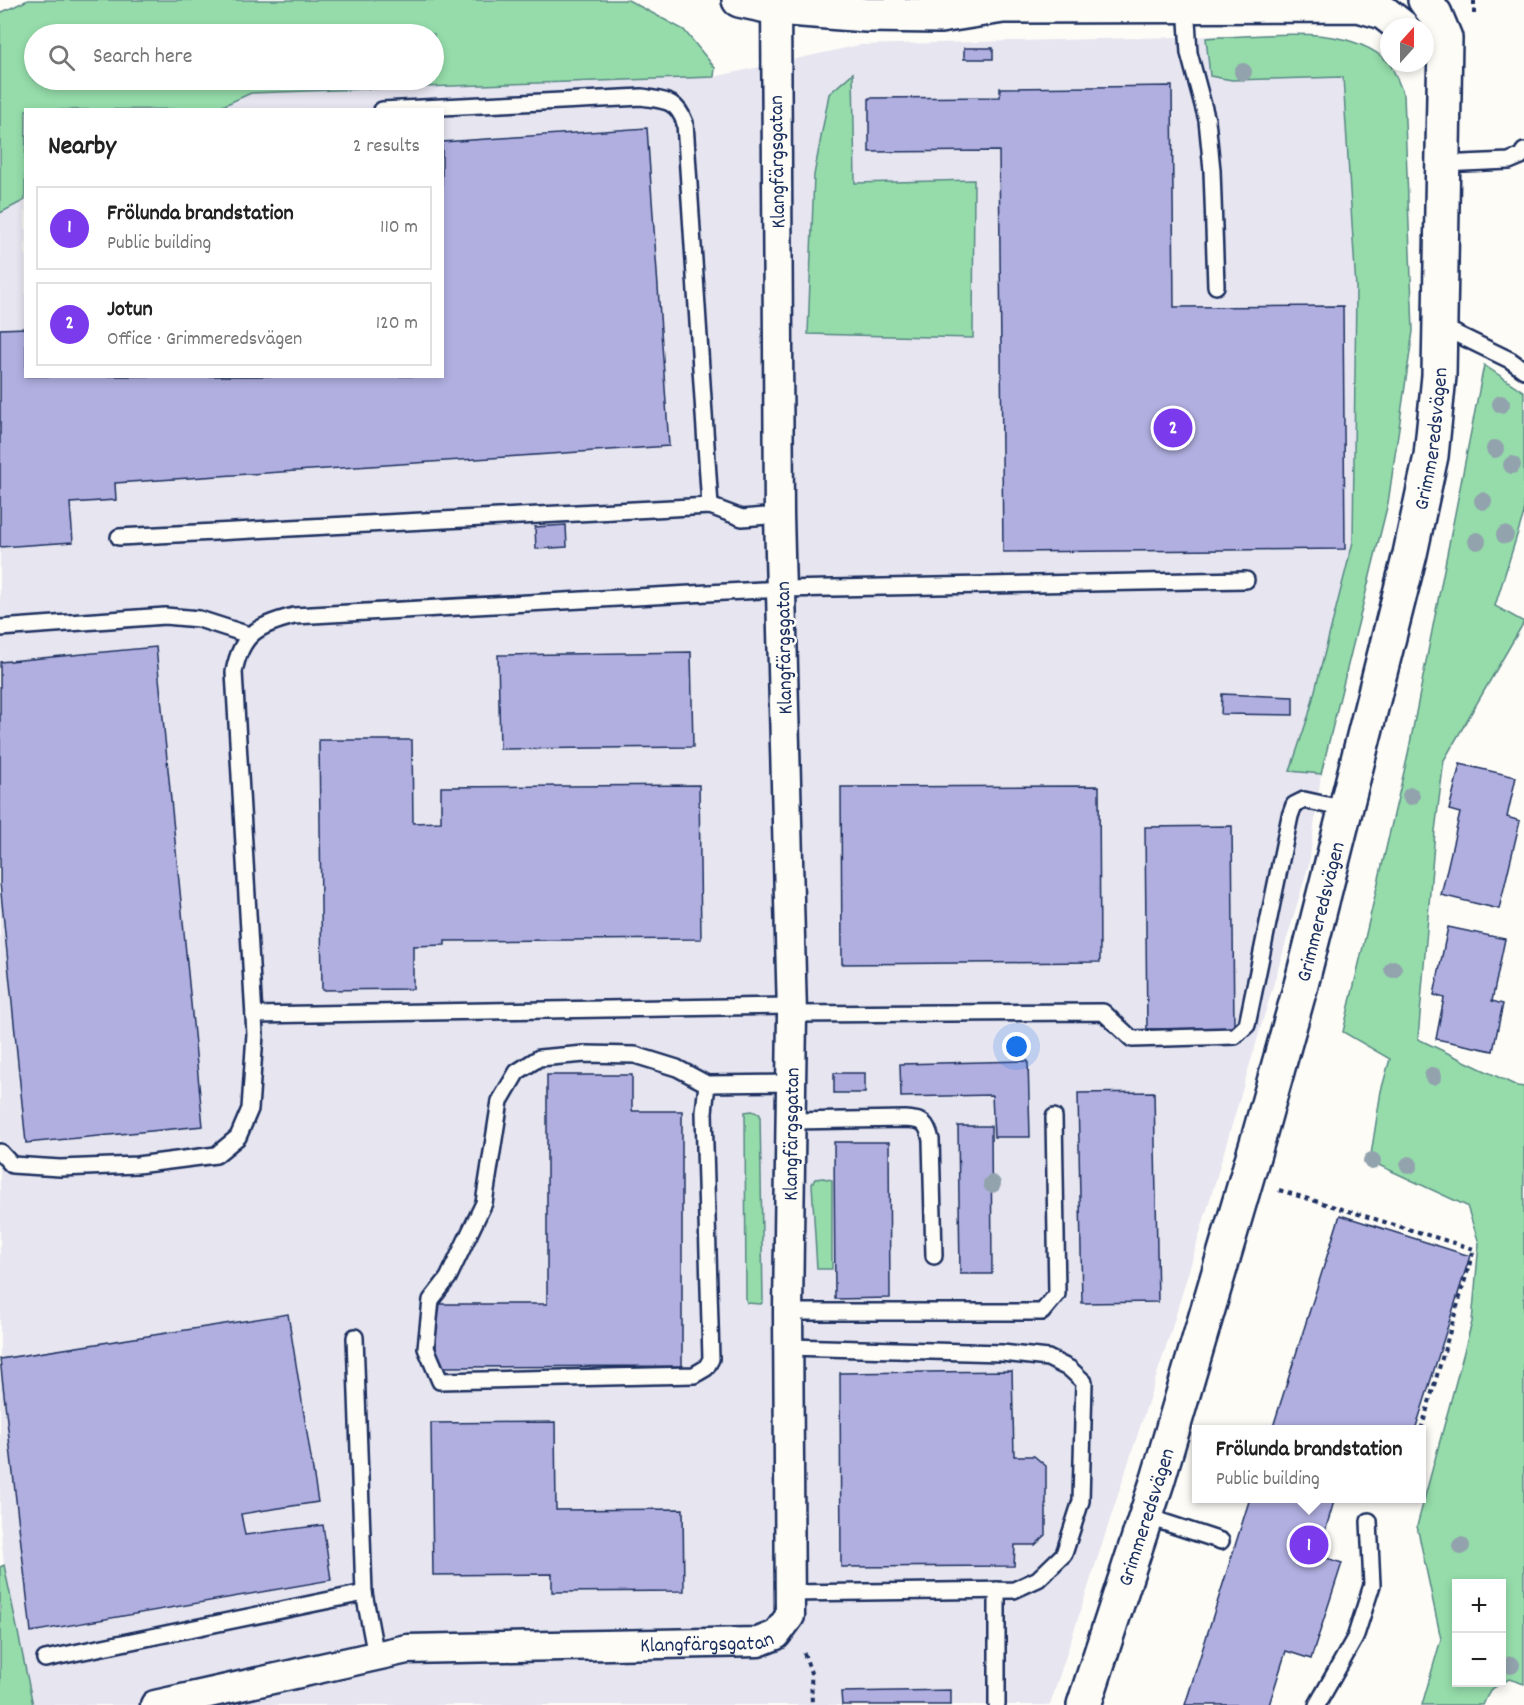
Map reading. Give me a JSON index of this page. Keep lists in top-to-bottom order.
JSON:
{
  "streets": {
    "street": ["Klangfärgsgatan", "Grimmeredsvägen"]
  },
  "north": "top",
  "page": {
    "search": "Search here",
    "heading": ["Nearby", "2 results"],
    "list": [
      {
        "mark": "1",
        "name": "Frölunda brandstation",
        "note": "Public building",
        "value": "110 m"
      },
      {
        "mark": "2",
        "name": "Jotun",
        "note": "Office · Grimmeredsvägen",
        "value": "120 m"
      }
    ],
    "pins": ["2", "1"],
    "popup": ["Frölunda brandstation", "Public building"],
    "map_buttons": ["+", "−"]
  }
}
